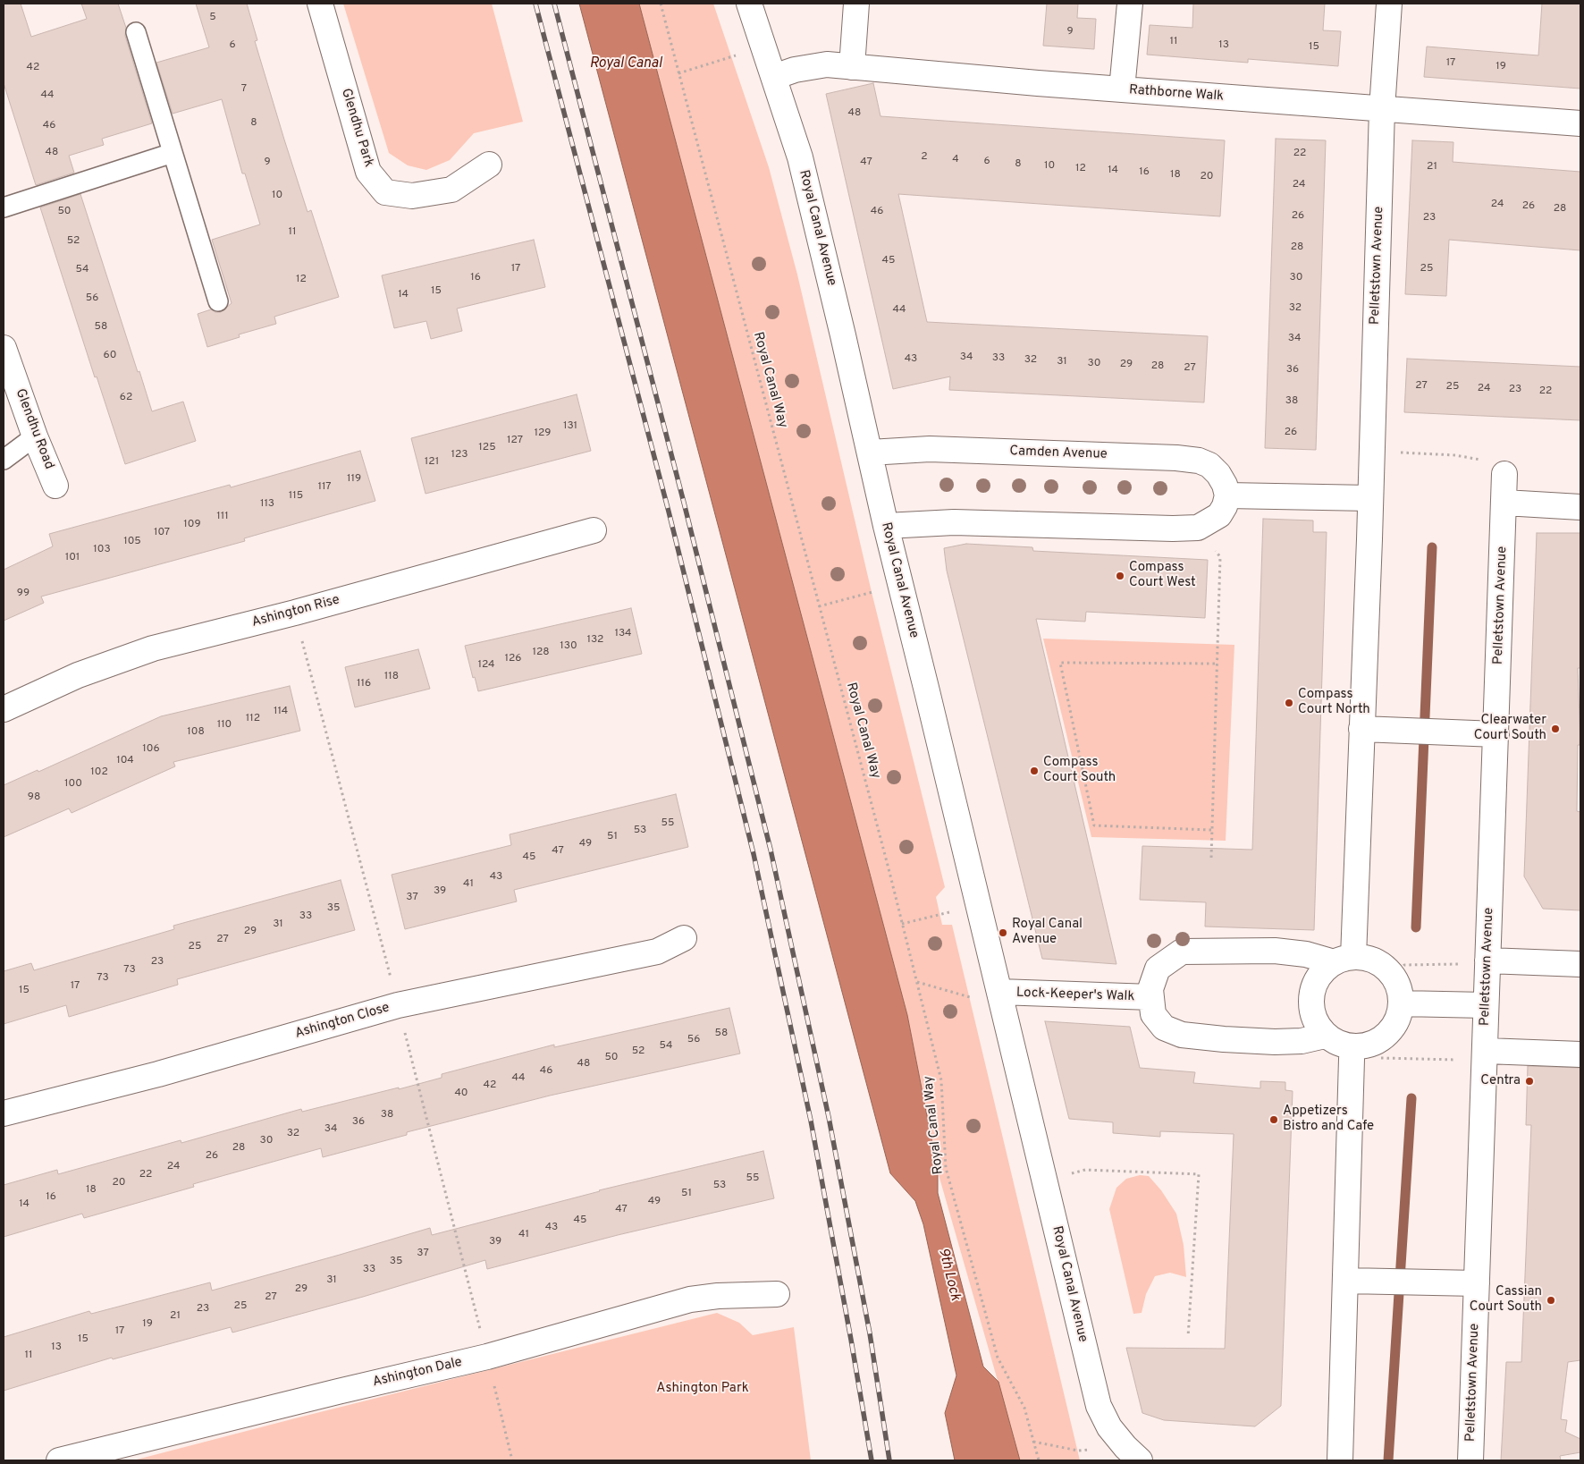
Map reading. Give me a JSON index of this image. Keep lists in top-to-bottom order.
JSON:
{
  "streets": {
    "street": [
      "Rathborne Walk",
      "Glendhu Park",
      "Royal Canal Avenue",
      "Pelletstown Avenue",
      "Glendhu Road",
      "Camden Avenue",
      "Ashington Rise",
      "Lock-Keeper's Walk",
      "Ashington Close",
      "Ashington Dale"
    ],
    "path": ["Royal Canal Way"]
  },
  "crossings": [
    ["Rathborne Walk", "Royal Canal Avenue"],
    ["Rathborne Walk", "Pelletstown Avenue"],
    ["Royal Canal Avenue", "Camden Avenue"],
    ["Royal Canal Avenue", "Lock-Keeper's Walk"],
    ["Pelletstown Avenue", "Lock-Keeper's Walk"]
  ],
  "water": ["Royal Canal", "9th Lock"],
  "parks": ["Ashington Park"],
  "places": [
    "Compass Court West",
    "Compass Court North",
    "Clearwater Court South",
    "Compass Court South",
    "Royal Canal Avenue",
    "Centra",
    "Appetizers Bistro and Cafe",
    "Cassian Court South"
  ],
  "house_numbers": [
    "5",
    "9",
    "11",
    "6",
    "13",
    "15",
    "17",
    "19",
    "42",
    "7",
    "44",
    "48",
    "8",
    "46",
    "48",
    "22",
    "2",
    "4",
    "6",
    "9",
    "47",
    "8",
    "10",
    "21",
    "12",
    "14",
    "16",
    "18",
    "20",
    "24",
    "10",
    "24",
    "26",
    "28",
    "50",
    "46",
    "26",
    "23",
    "11",
    "52",
    "28",
    "45",
    "17",
    "25",
    "54",
    "16",
    "30",
    "12",
    "15",
    "14",
    "56",
    "32",
    "44",
    "58",
    "34",
    "60",
    "34",
    "33",
    "43",
    "32",
    "31",
    "30",
    "29",
    "28",
    "27",
    "36",
    "27",
    "25",
    "24",
    "23",
    "22",
    "62",
    "38",
    "131",
    "26",
    "129",
    "127",
    "125",
    "123",
    "121",
    "119",
    "117",
    "115",
    "113",
    "111",
    "109",
    "107",
    "105",
    "103",
    "101",
    "99",
    "134",
    "132",
    "130",
    "128",
    "126",
    "124",
    "118",
    "116",
    "114",
    "112",
    "110",
    "108",
    "106",
    "104",
    "102",
    "100",
    "98",
    "55",
    "53",
    "51",
    "49",
    "47",
    "45",
    "43",
    "41",
    "39",
    "37",
    "35",
    "33",
    "31",
    "29",
    "27",
    "25",
    "23",
    "73",
    "73",
    "17",
    "15",
    "58",
    "56",
    "54",
    "52",
    "50",
    "48",
    "46",
    "44",
    "42",
    "40",
    "38",
    "36",
    "34",
    "32",
    "30",
    "28",
    "26",
    "24",
    "22",
    "55",
    "20",
    "53",
    "18",
    "51",
    "16",
    "49",
    "14",
    "47",
    "45",
    "43",
    "41",
    "39",
    "37",
    "35",
    "33",
    "31",
    "29",
    "27",
    "25",
    "23",
    "21",
    "19",
    "17",
    "15",
    "13",
    "11"
  ]
}
